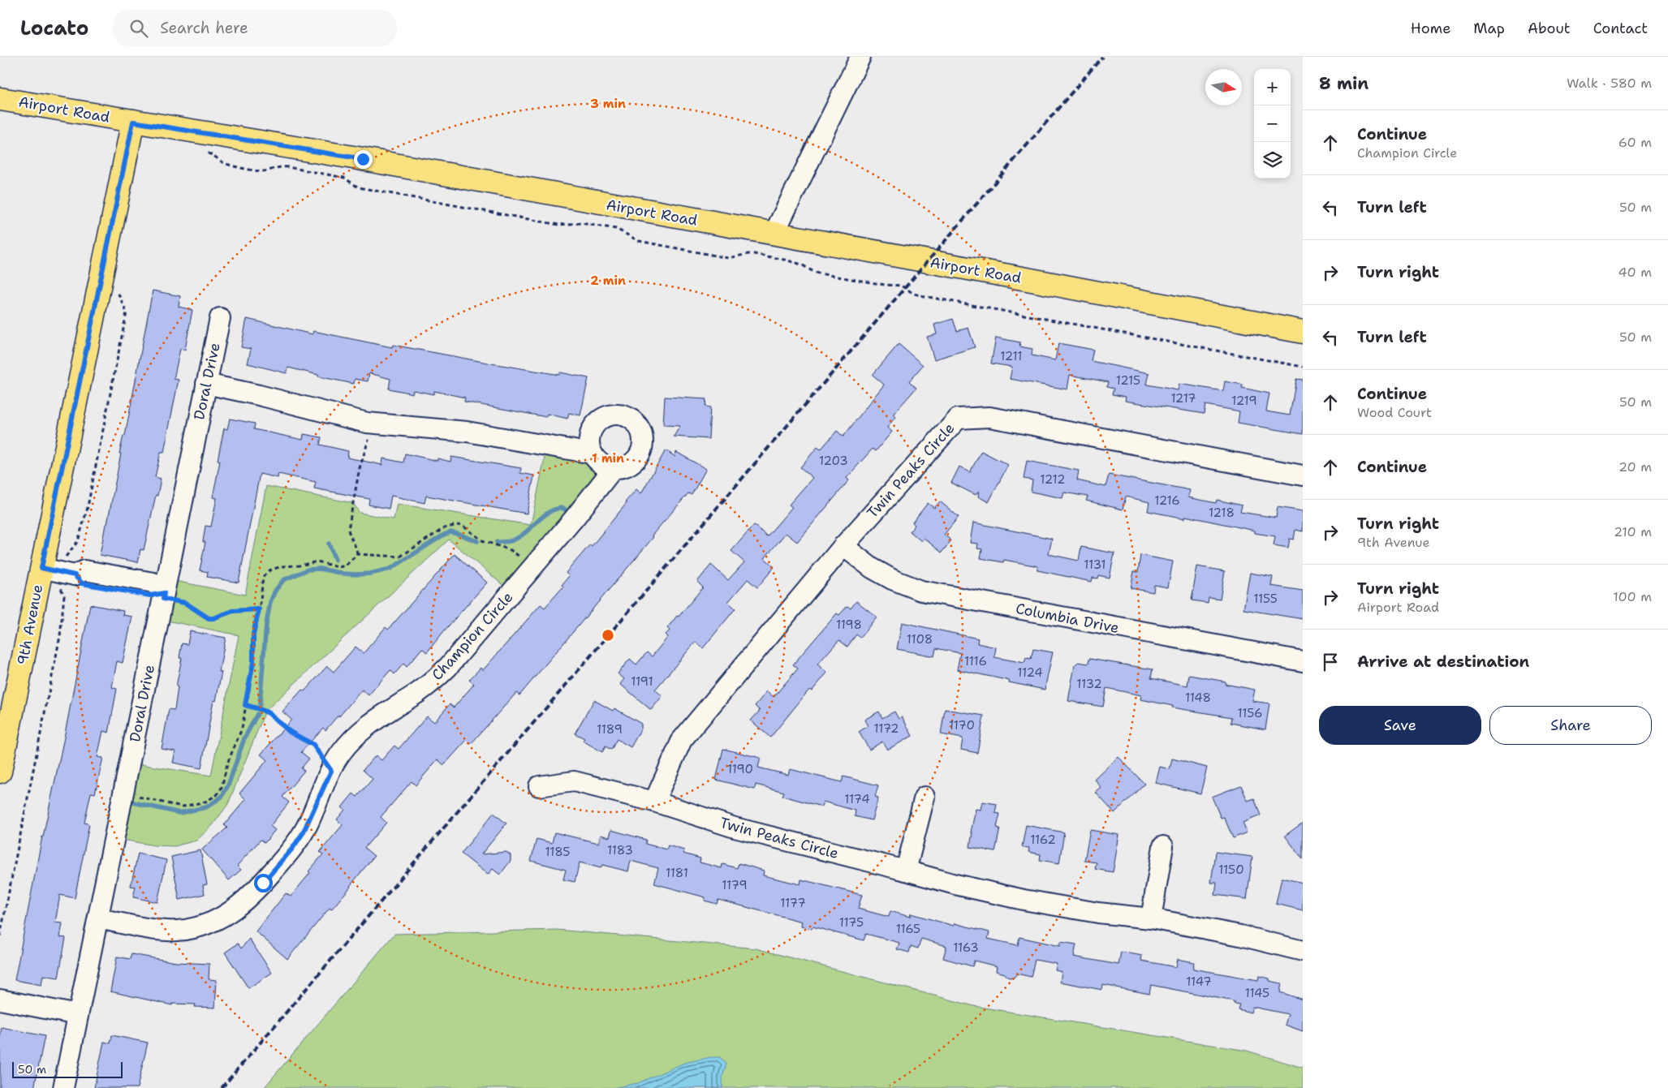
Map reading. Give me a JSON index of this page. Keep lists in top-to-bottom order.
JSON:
{
  "streets": {
    "main road": ["Airport Road", "9th Avenue"],
    "street": [
      "Doral Drive",
      "Twin Peaks Circle",
      "Columbia Drive",
      "Champion Circle"
    ]
  },
  "crossings": [
    ["Airport Road", "9th Avenue"],
    ["Doral Drive", "Champion Circle"],
    ["Twin Peaks Circle", "Columbia Drive"]
  ],
  "house_numbers": [
    "1211",
    "1215",
    "1217",
    "1219",
    "1203",
    "1212",
    "1216",
    "1218",
    "1131",
    "1155",
    "1198",
    "1108",
    "1116",
    "1124",
    "1191",
    "1132",
    "1148",
    "1156",
    "1170",
    "1172",
    "1189",
    "1190",
    "1174",
    "1162",
    "1183",
    "1185",
    "1150",
    "1181",
    "1179",
    "1177",
    "1175",
    "1165",
    "1163",
    "1147",
    "1145"
  ],
  "scale_bar": "50 m",
  "north": "right",
  "page": {
    "header": "Locato",
    "search": "Search here",
    "nav": [
      "Home",
      "Map",
      "About",
      "Contact"
    ],
    "heading": ["8 min", "Walk · 580 m"],
    "map_buttons": ["+", "−"],
    "list": [
      ["Continue", "Champion Circle", "60 m"],
      ["Turn left", "50 m"],
      ["Turn right", "40 m"],
      ["Turn left", "50 m"],
      ["Continue", "Wood Court", "50 m"],
      ["Continue", "20 m"],
      ["Turn right", "9th Avenue", "210 m"],
      ["Turn right", "Airport Road", "100 m"],
      "Arrive at destination"
    ],
    "buttons": ["Save", "Share"],
    "scale": "50 m"
  },
  "rings": ["3 min", "2 min", "1 min"]
}
